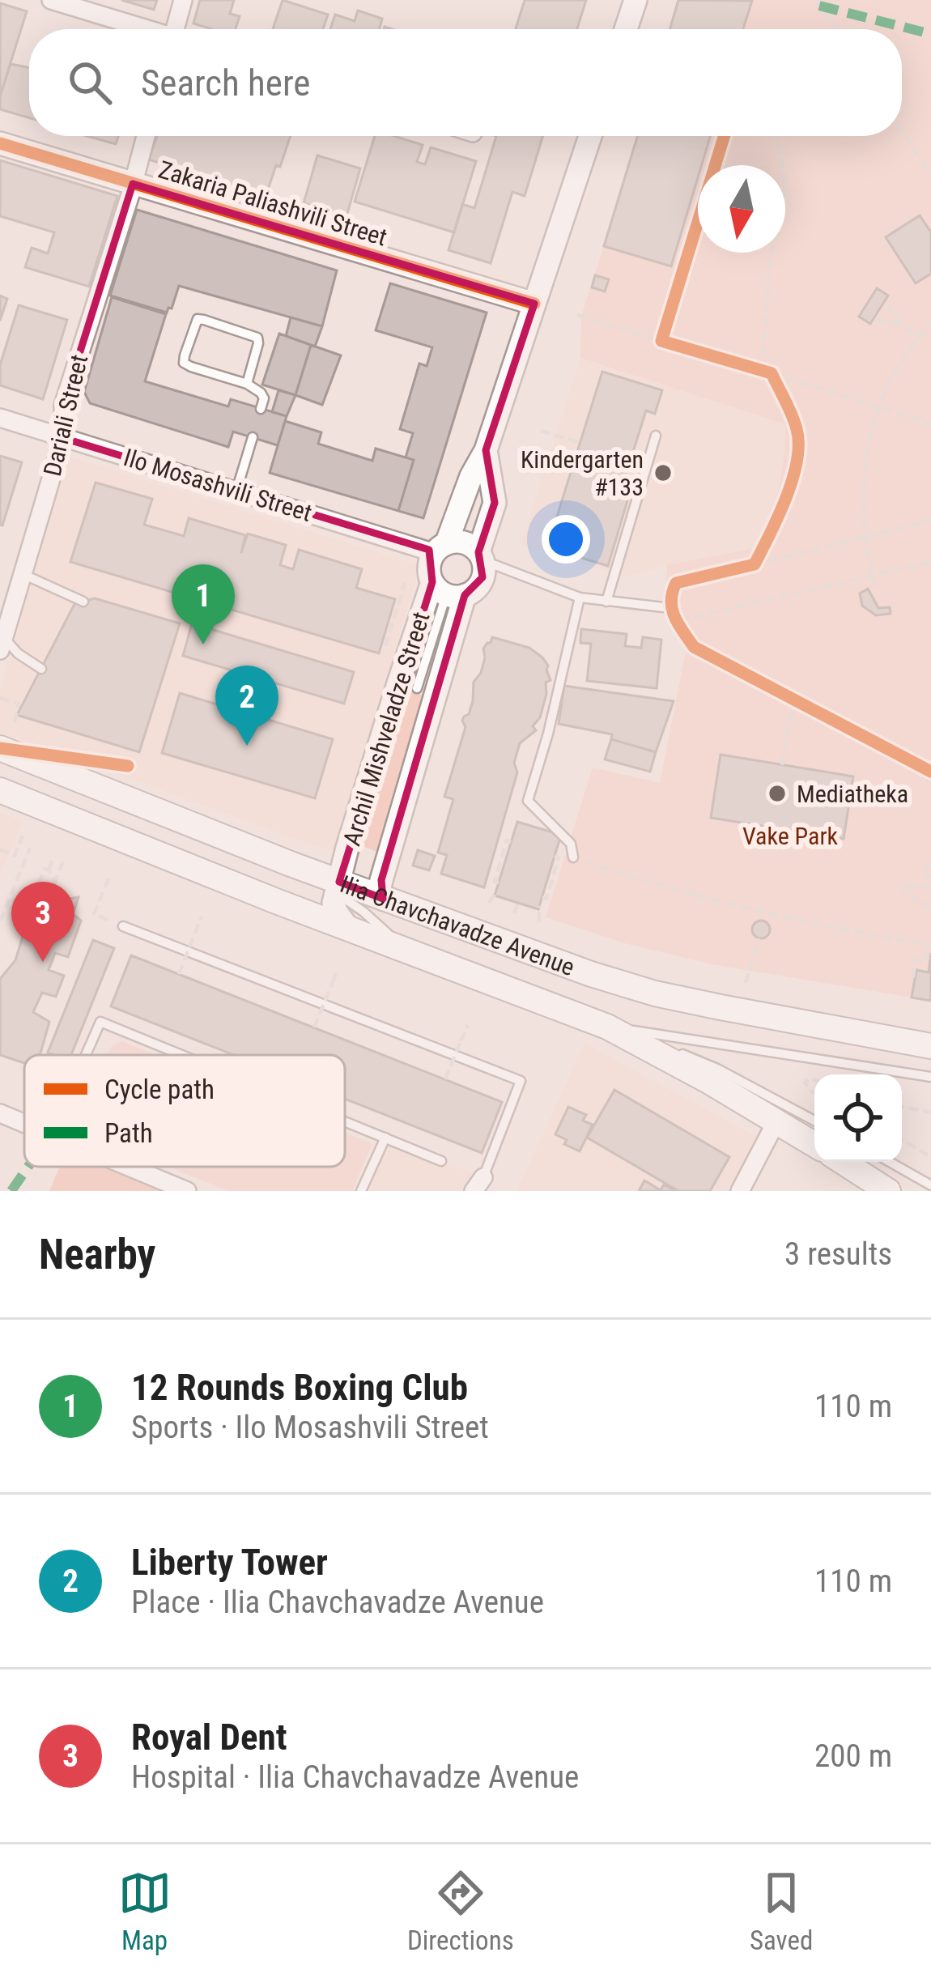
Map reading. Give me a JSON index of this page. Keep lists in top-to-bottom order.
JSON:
{
  "streets": {
    "main road": ["Ilia Chavchavadze Avenue"],
    "street": [
      "Zakaria Paliashvili Street",
      "Dariali Street",
      "Ilo Mosashvili Street",
      "Archil Mishveladze Street"
    ]
  },
  "crossings": [
    ["Zakaria Paliashvili Street", "Dariali Street"],
    ["Dariali Street", "Ilo Mosashvili Street"],
    ["Ilo Mosashvili Street", "Archil Mishveladze Street"],
    ["Archil Mishveladze Street", "Ilia Chavchavadze Avenue"]
  ],
  "parks": ["Vake Park"],
  "places": ["Kindergarten #133", "Mediatheka"],
  "legend": ["Cycle path", "Path"],
  "north": "bottom",
  "page": {
    "search": "Search here",
    "pins": ["1", "2", "3"],
    "heading": ["Nearby", "3 results"],
    "list": [
      {
        "mark": "1",
        "name": "12 Rounds Boxing Club",
        "note": "Sports · Ilo Mosashvili Street",
        "value": "110 m"
      },
      {
        "mark": "2",
        "name": "Liberty Tower",
        "note": "Place · Ilia Chavchavadze Avenue",
        "value": "110 m"
      },
      {
        "mark": "3",
        "name": "Royal Dent",
        "note": "Hospital · Ilia Chavchavadze Avenue",
        "value": "200 m"
      }
    ],
    "nav": ["Map", "Directions", "Saved"]
  }
}
